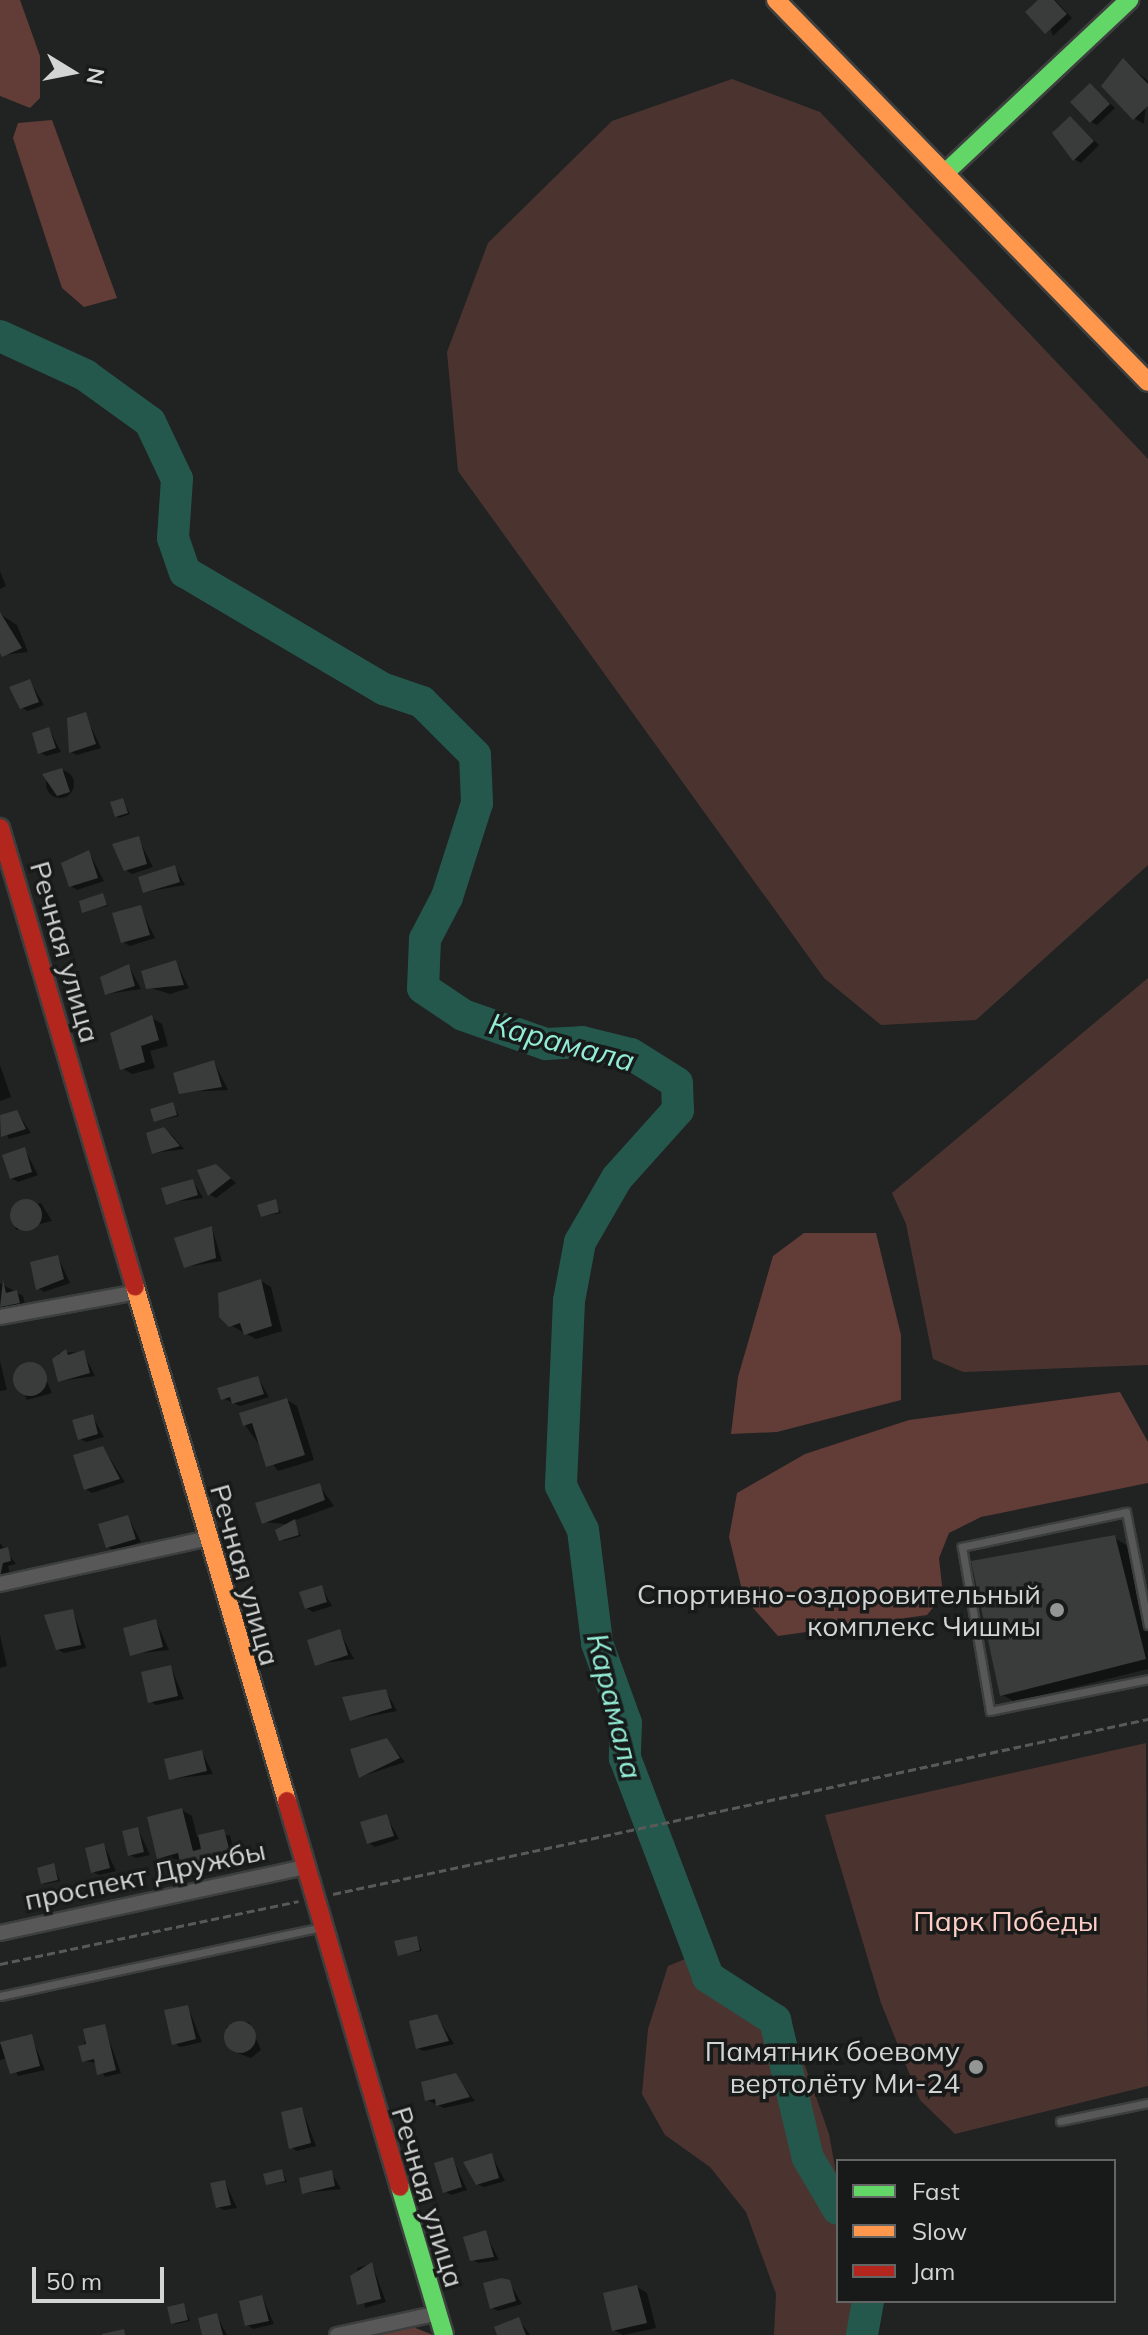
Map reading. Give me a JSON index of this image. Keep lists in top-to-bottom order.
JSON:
{
  "streets": {
    "street": ["Речная улица", "проспект Дружбы"]
  },
  "crossings": [
    ["Речная улица", "проспект Дружбы"]
  ],
  "water": ["Карамала"],
  "parks": ["Парк Победы"],
  "places": ["Спортивно-оздоровительный комплекс Чишмы", "Памятник боевому вертолёту Ми-24"],
  "legend": ["Fast", "Slow", "Jam"],
  "scale_bar": "50 m",
  "north": "right"
}
